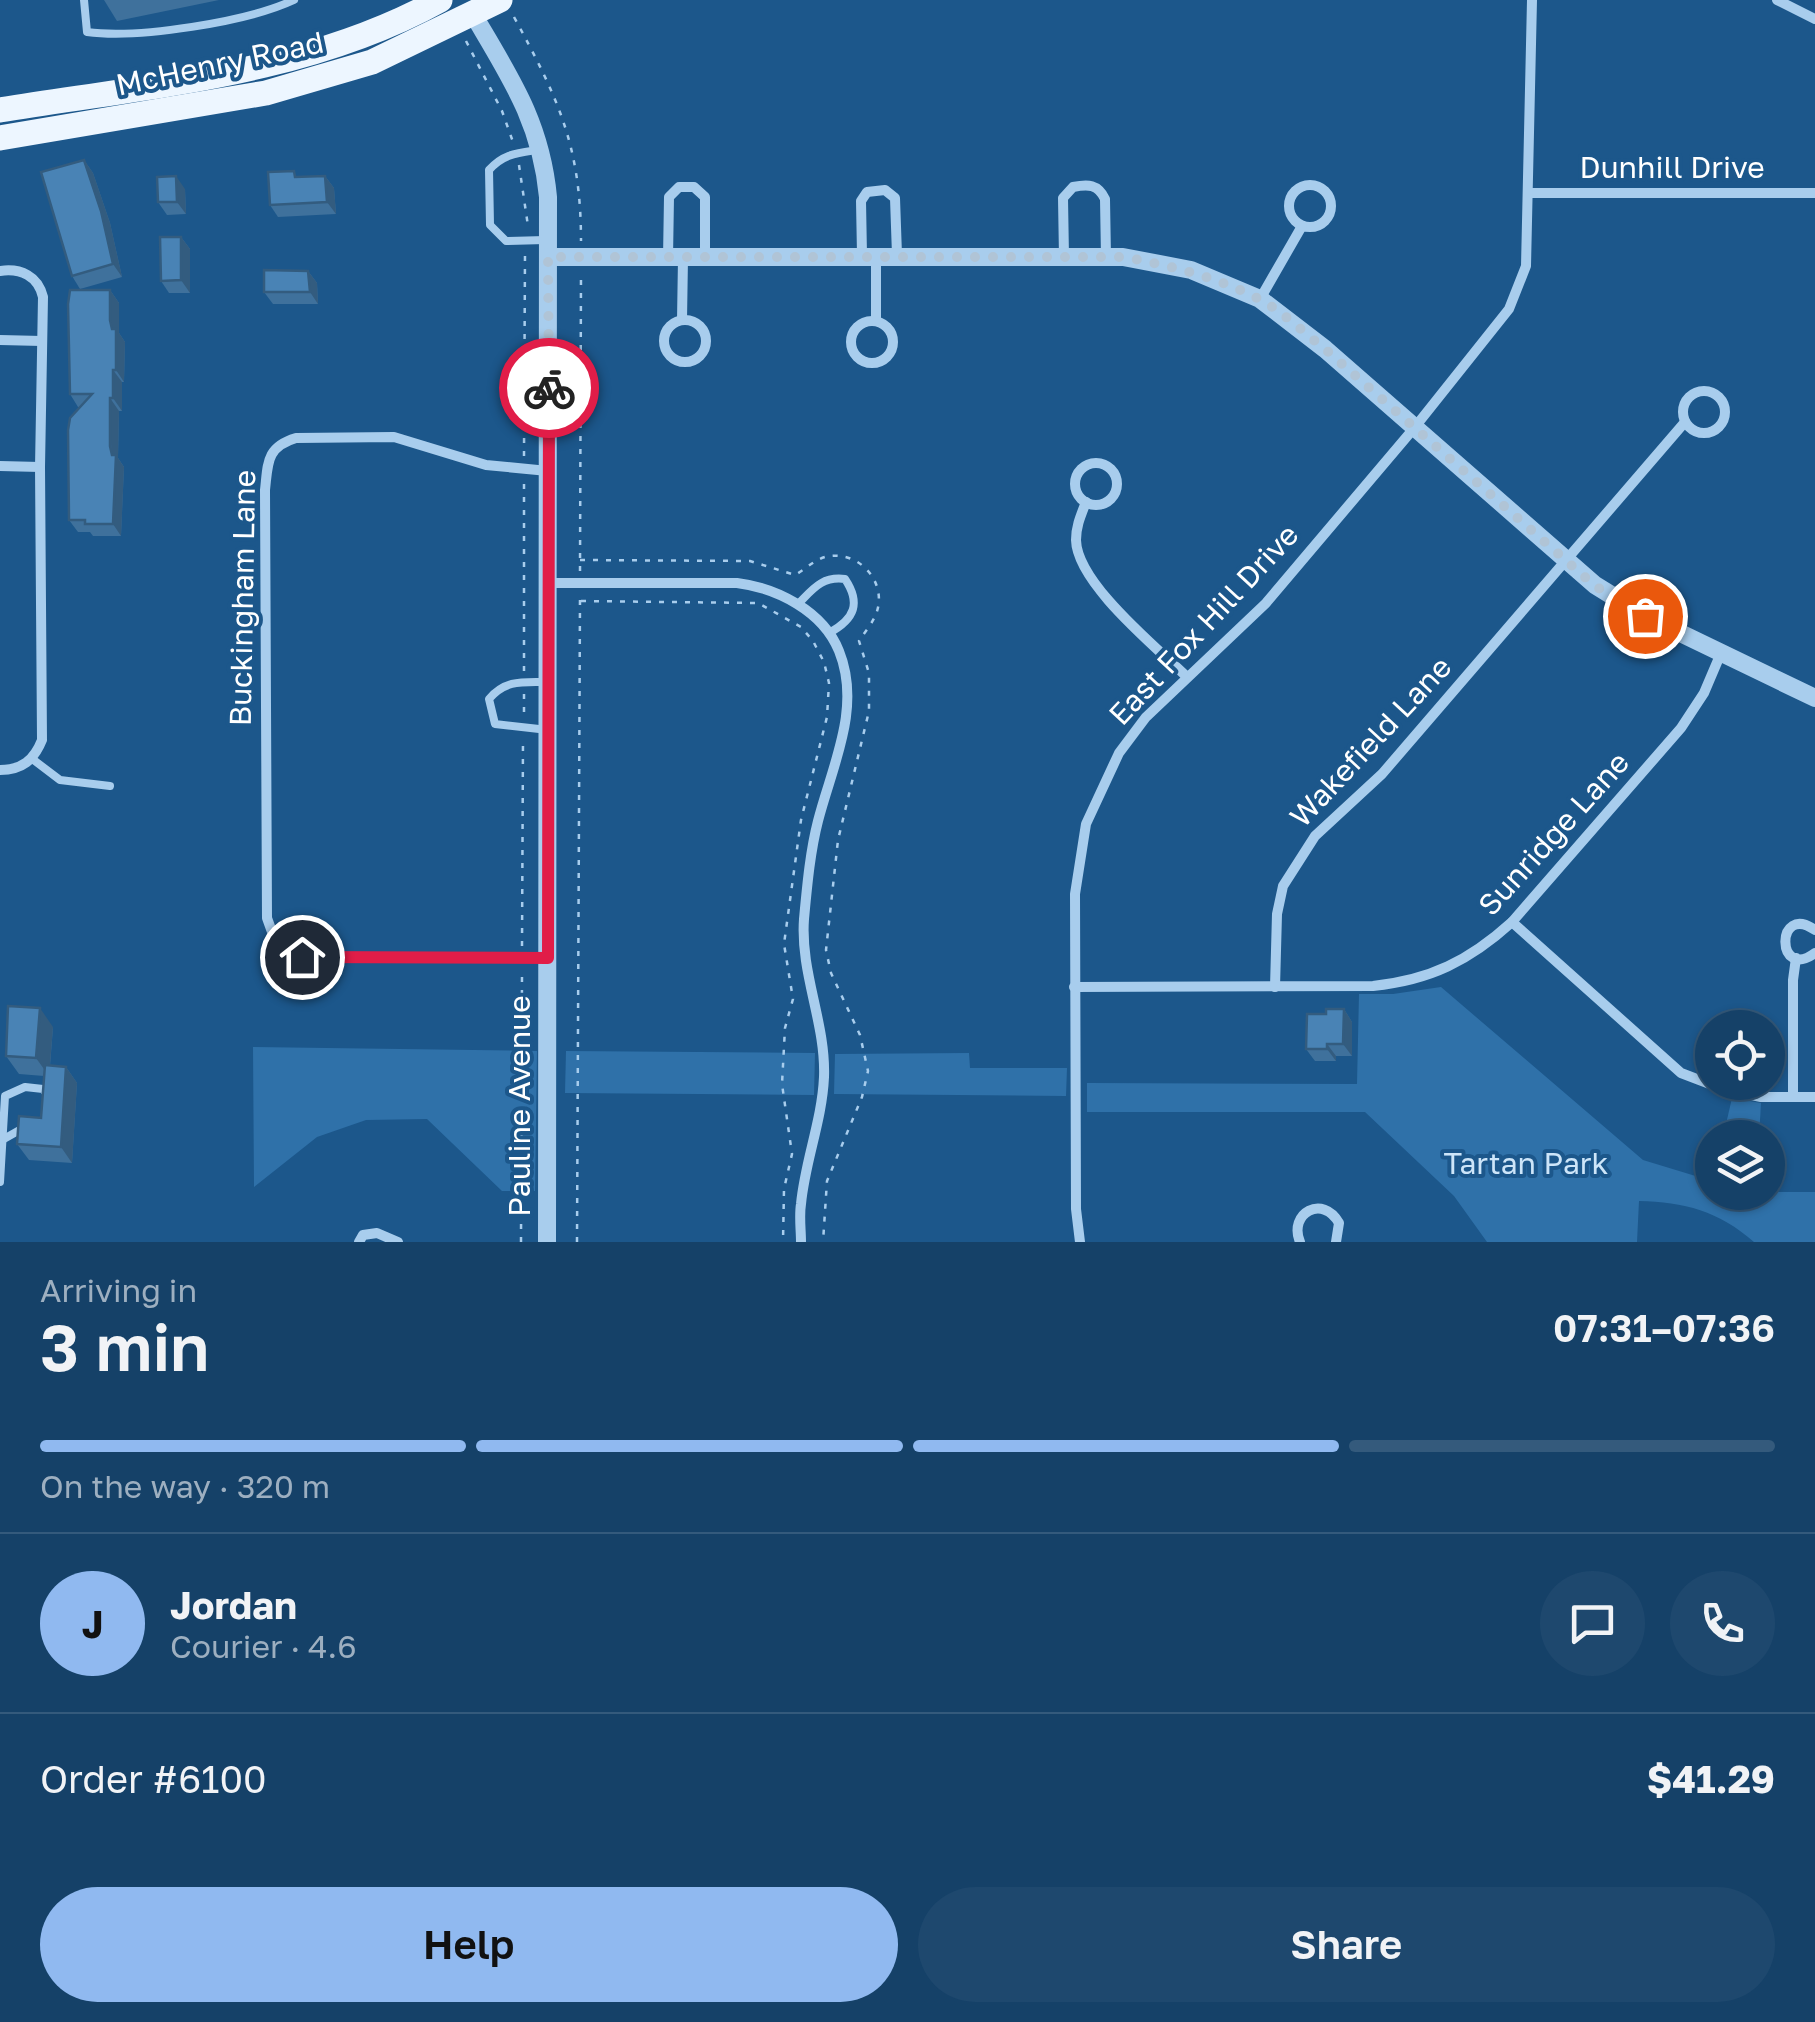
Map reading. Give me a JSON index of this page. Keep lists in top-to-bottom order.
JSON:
{
  "streets": {
    "main road": ["McHenry Road"],
    "street": [
      "Dunhill Drive",
      "Buckingham Lane",
      "East Fox Hill Drive",
      "Wakefield Lane",
      "Sunridge Lane",
      "Pauline Avenue"
    ]
  },
  "crossings": [
    ["McHenry Road", "Pauline Avenue"],
    ["Dunhill Drive", "East Fox Hill Drive"],
    ["Buckingham Lane", "Pauline Avenue"],
    ["East Fox Hill Drive", "Sunridge Lane"],
    ["Wakefield Lane", "Sunridge Lane"]
  ],
  "parks": ["Tartan Park"],
  "page": {
    "heading": ["3 min", "Arriving in", "07:31–07:36"],
    "panel": [
      "Jordan",
      "Courier · 4.6",
      "Order #6100",
      "$41.29"
    ],
    "bar": "On the way · 320 m",
    "round": "J",
    "buttons": ["Help", "Share"]
  }
}
